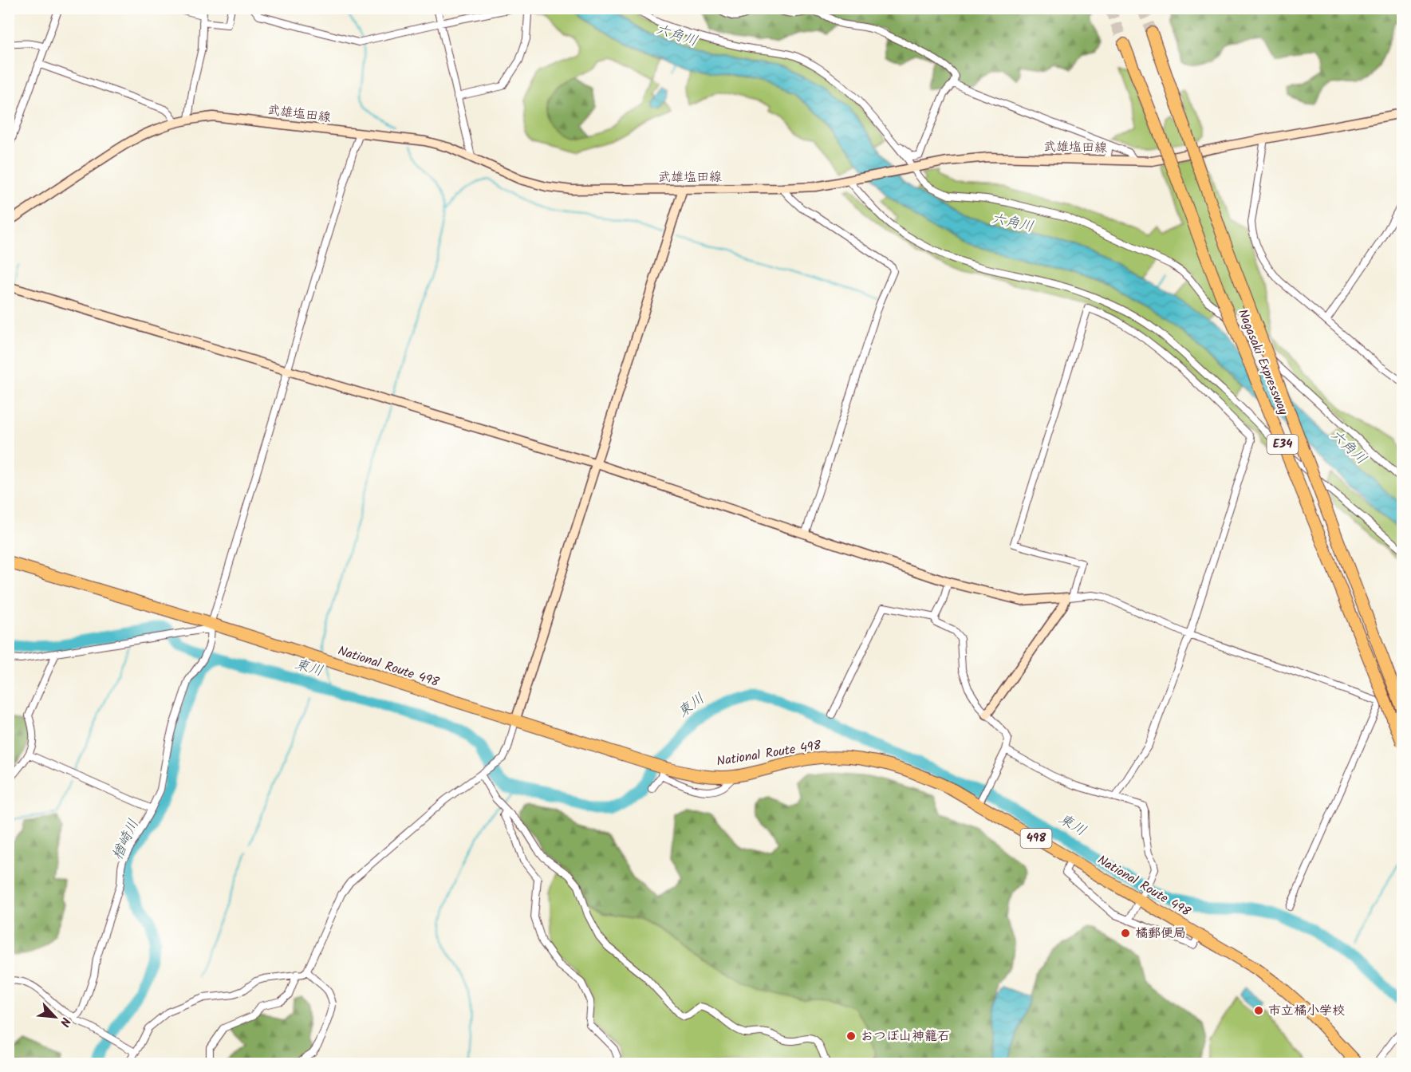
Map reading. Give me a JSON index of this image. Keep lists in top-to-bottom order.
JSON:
{
  "streets": {
    "highway": [
      "Nagasaki Expressway",
      "E34",
      "National Route 498",
      "498"
    ],
    "street": ["武雄塩田線"]
  },
  "water": ["六角川", "東川", "楢崎川"],
  "places": ["橘郵便局", "市立橘小学校", "おつぼ山神籠石"],
  "north": "bottom right"
}
